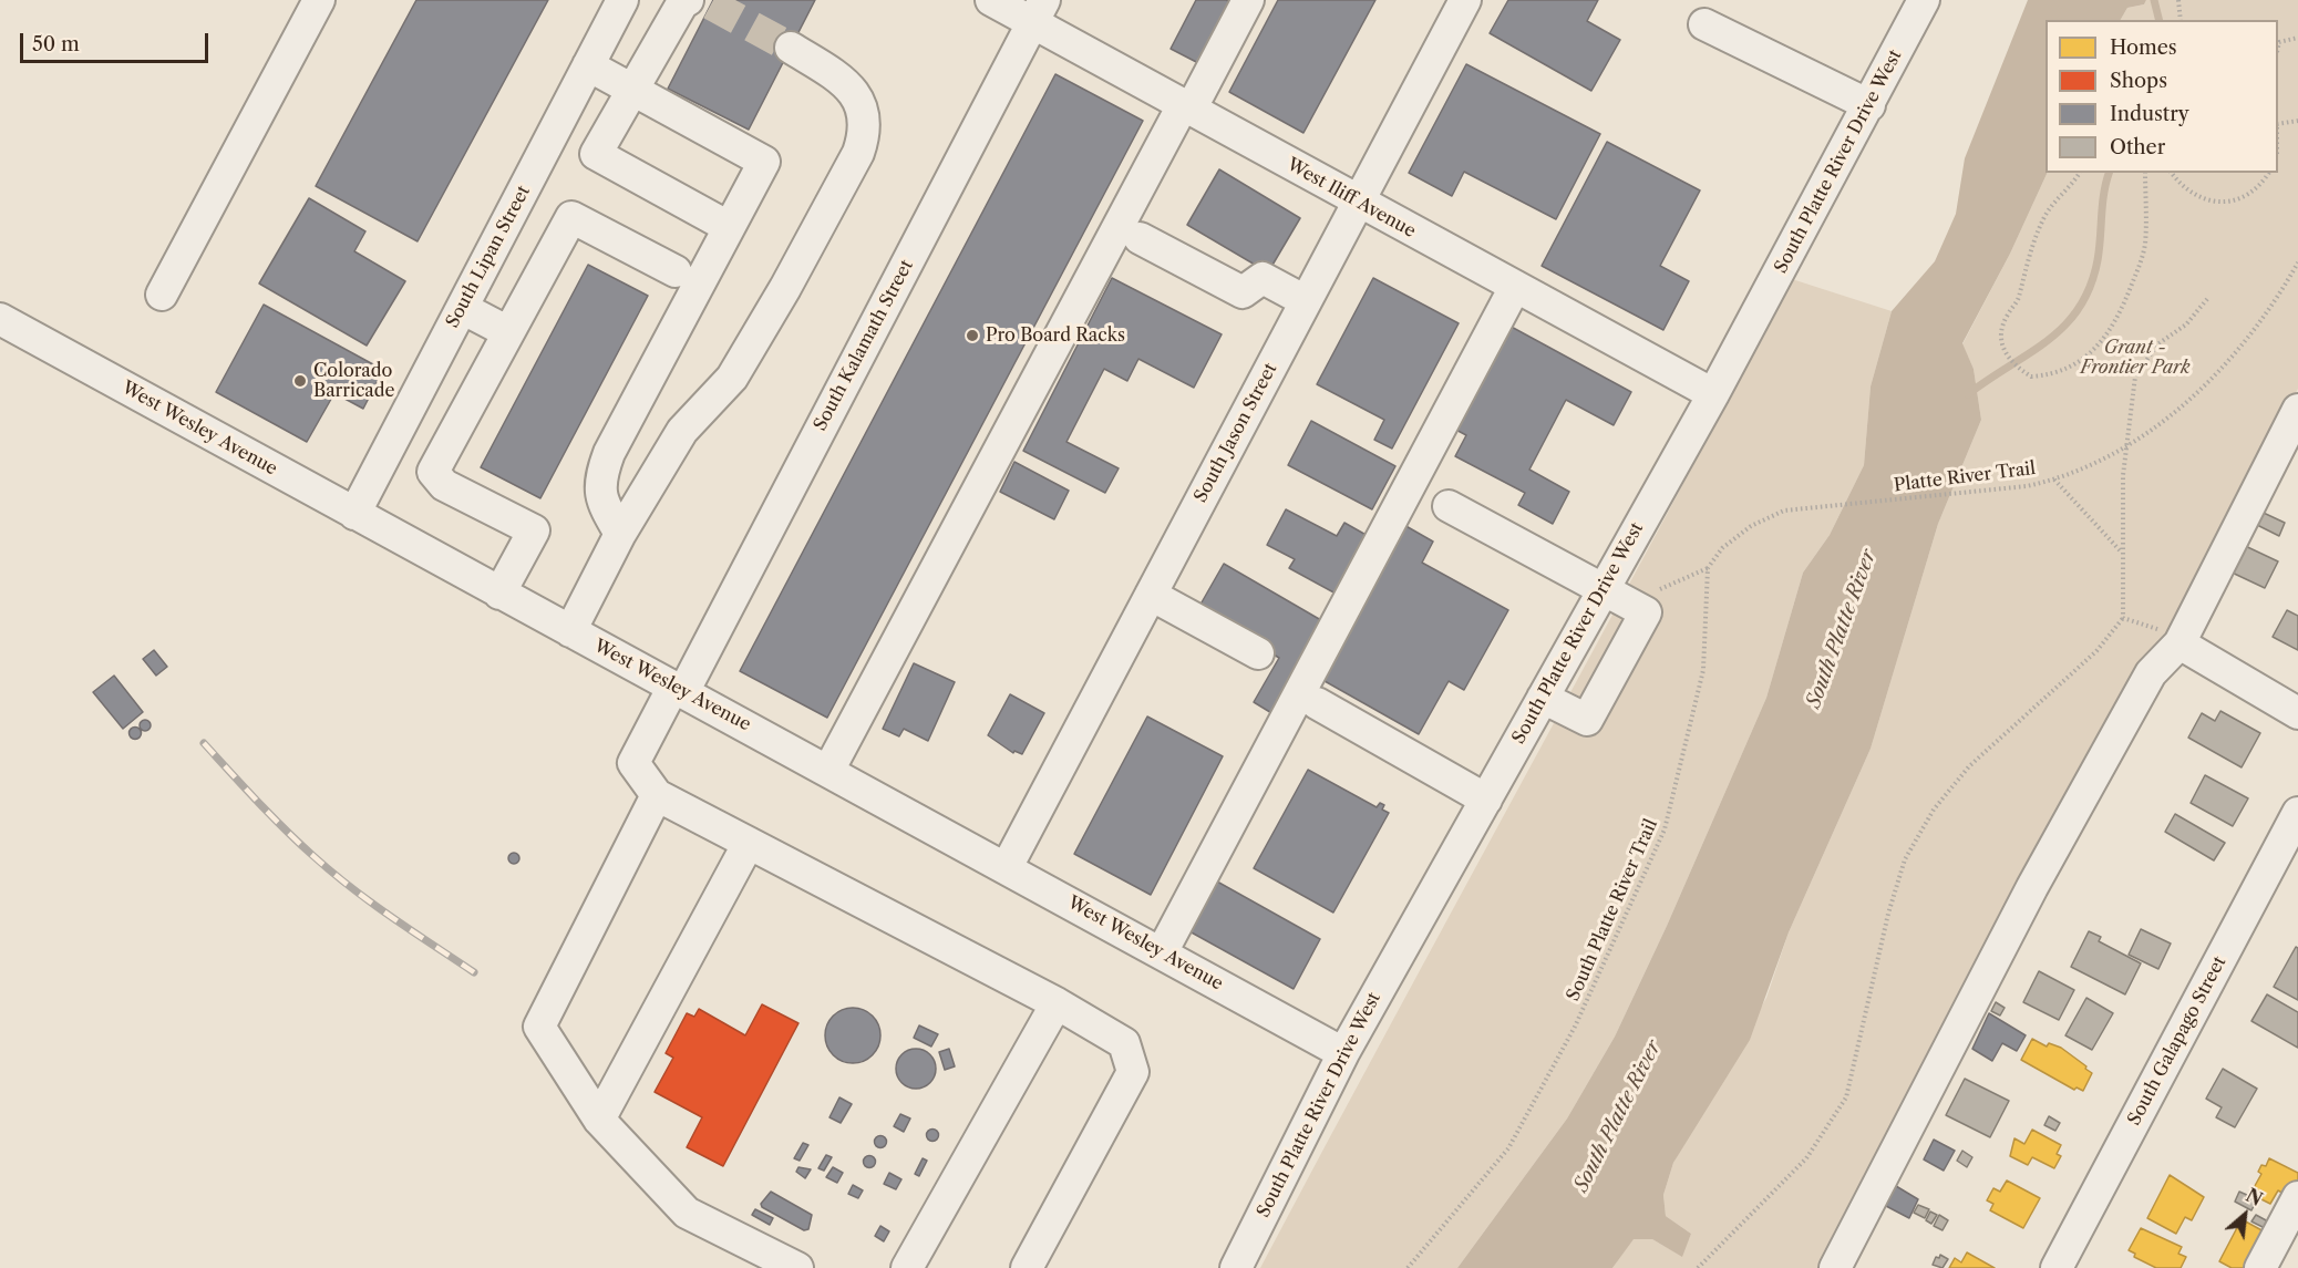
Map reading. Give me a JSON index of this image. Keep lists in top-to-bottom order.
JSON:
{
  "streets": {
    "street": [
      "South Platte River Drive West",
      "West Iliff Avenue",
      "South Lipan Street",
      "South Kalamath Street",
      "West Wesley Avenue",
      "South Jason Street",
      "South Galapago Street"
    ],
    "path": ["Platte River Trail", "South Platte River Trail"]
  },
  "crossings": [
    ["South Platte River Drive West", "West Iliff Avenue"],
    ["South Platte River Drive West", "West Wesley Avenue"],
    ["West Iliff Avenue", "South Kalamath Street"],
    ["West Iliff Avenue", "South Jason Street"],
    ["South Lipan Street", "West Wesley Avenue"],
    ["South Kalamath Street", "West Wesley Avenue"],
    ["West Wesley Avenue", "South Jason Street"],
    ["Platte River Trail", "South Platte River Trail"]
  ],
  "water": ["South Platte River"],
  "parks": ["Grant - Frontier Park"],
  "places": ["Pro Board Racks", "Colorado Barricade"],
  "legend": [
    "Homes",
    "Shops",
    "Industry",
    "Other"
  ],
  "scale_bar": "50 m",
  "north": "top right"
}
